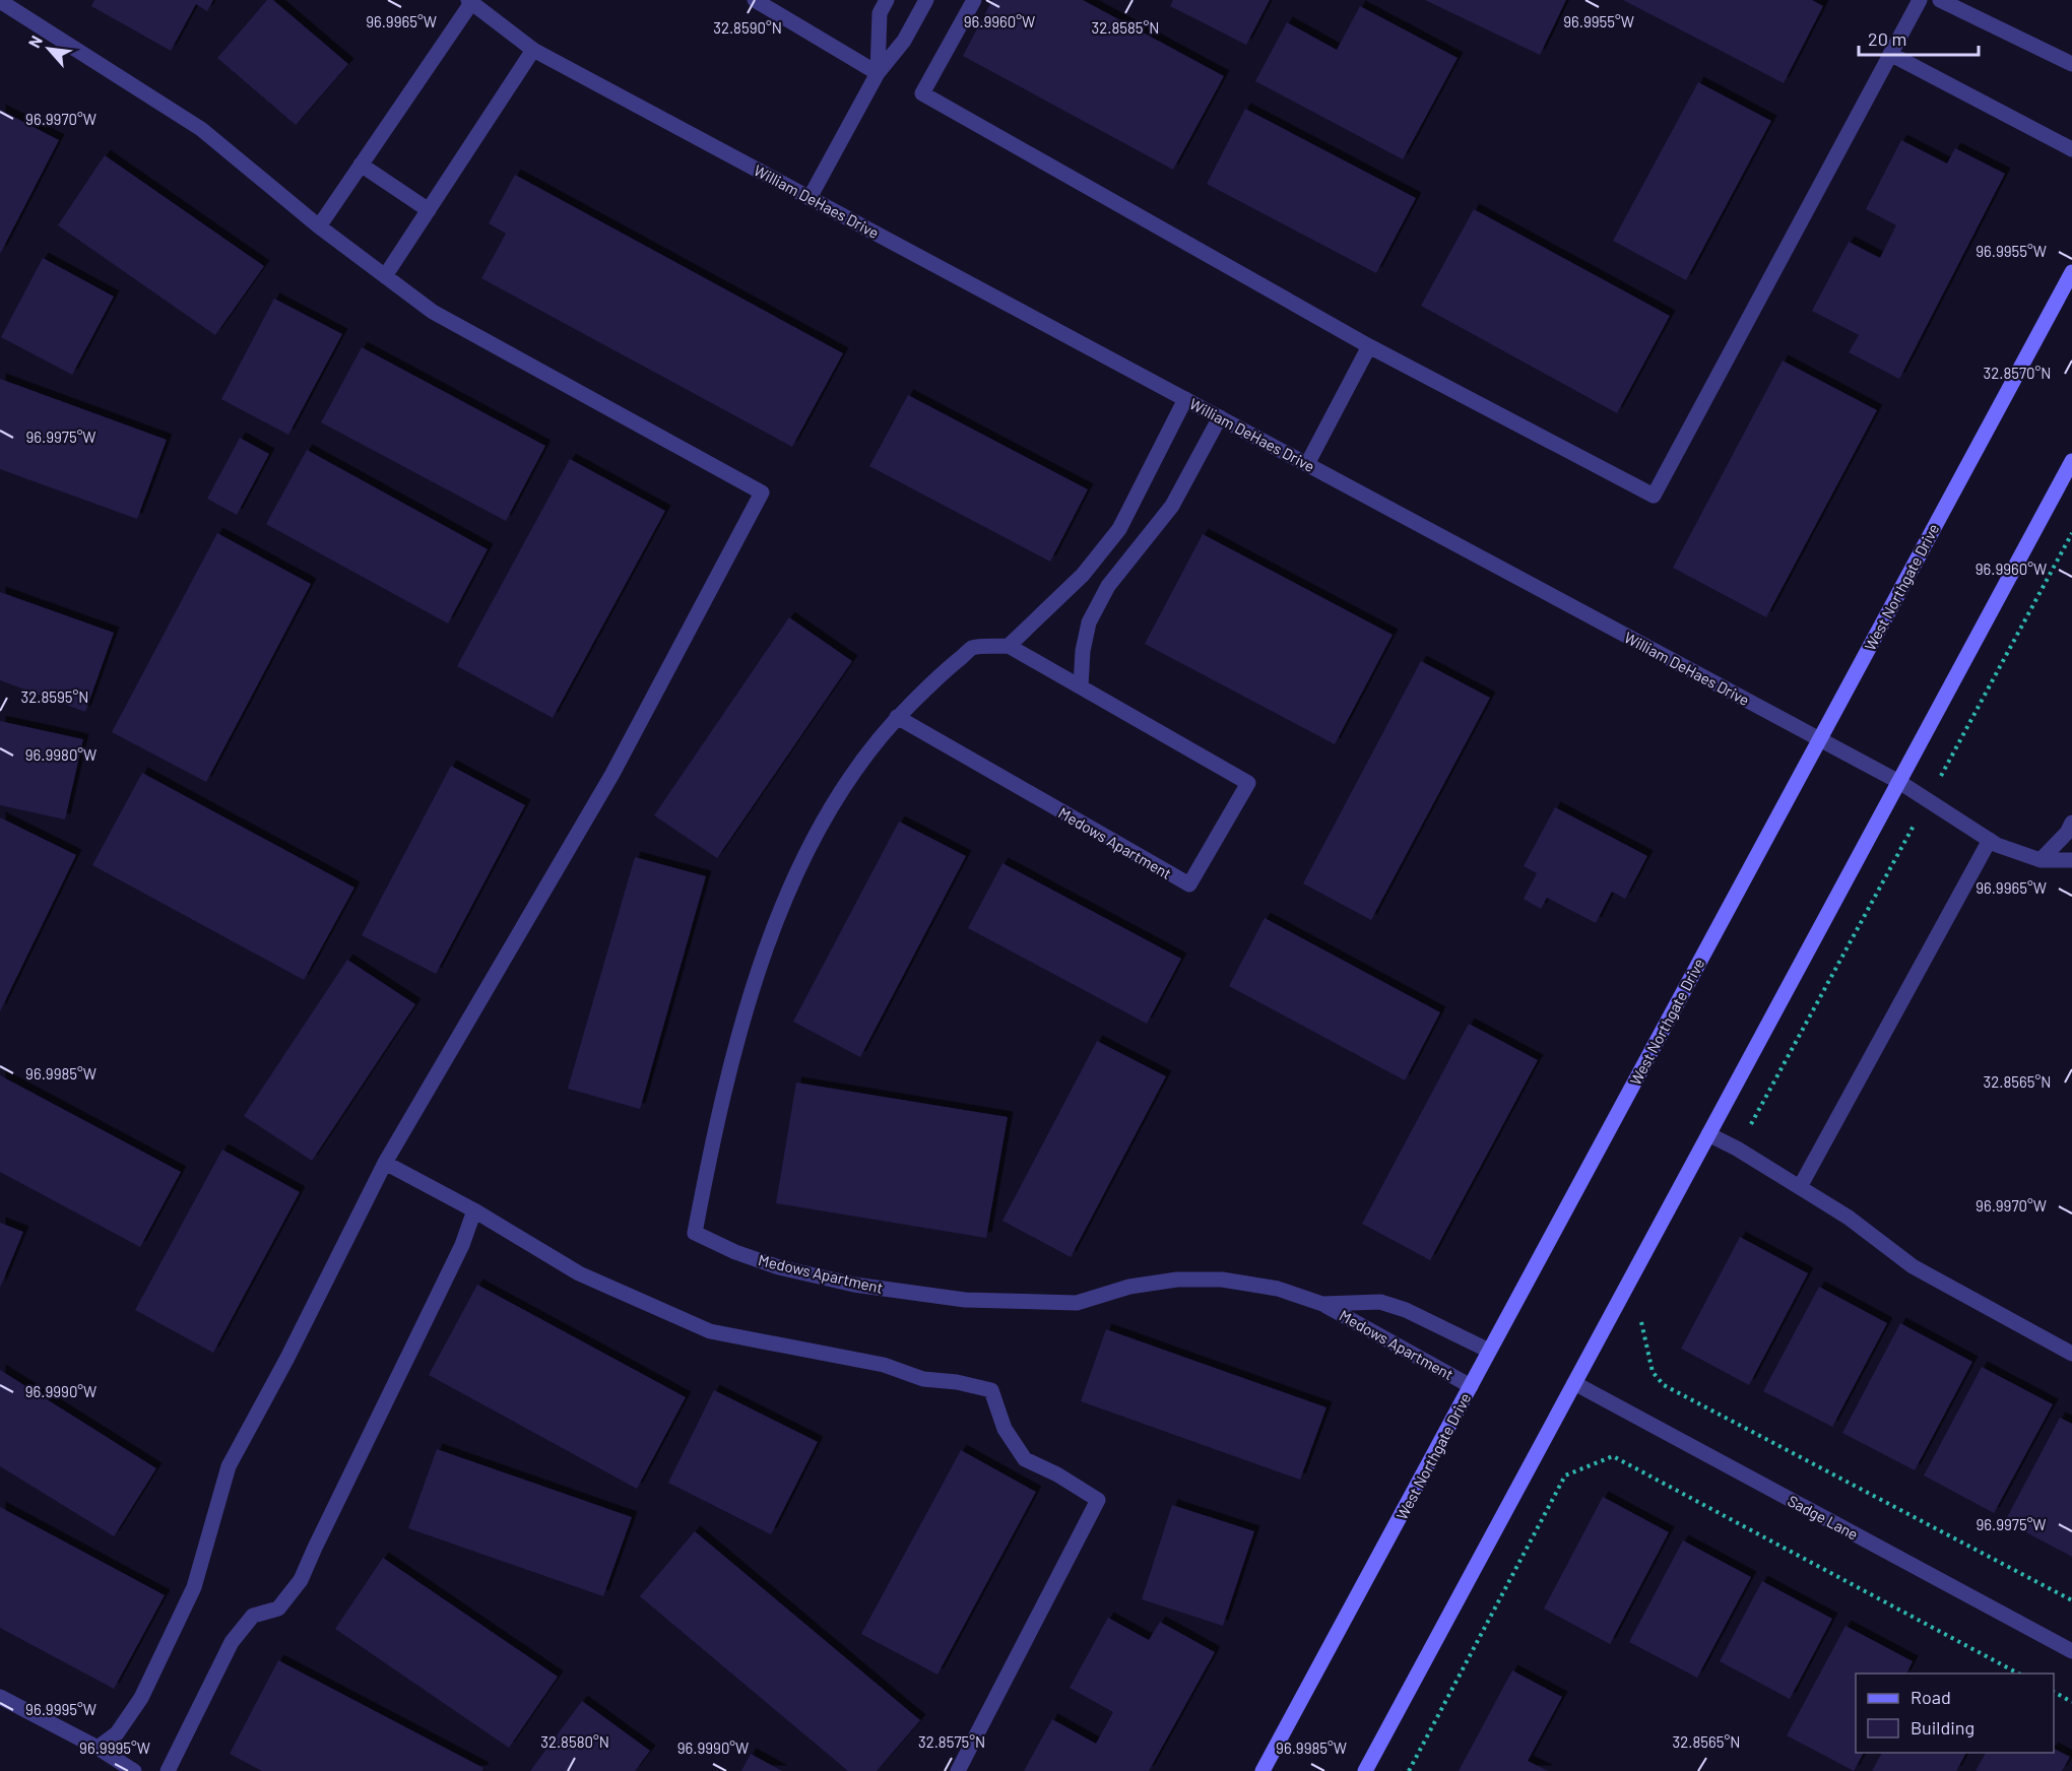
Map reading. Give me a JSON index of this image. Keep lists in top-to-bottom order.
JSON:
{
  "streets": {
    "main road": ["West Northgate Drive"],
    "street": ["William DeHaes Drive", "Medows Apartment", "Sadge Lane"]
  },
  "crossings": [
    ["William DeHaes Drive", "West Northgate Drive"],
    ["West Northgate Drive", "Medows Apartment"]
  ],
  "legend": ["Road", "Building"],
  "scale_bar": "20 m",
  "north": "top left",
  "coordinates": [
    "96.9965°W",
    "96.9960°W",
    "96.9955°W",
    "32.8590°N",
    "32.8585°N",
    "96.9970°W",
    "32.8570°N",
    "96.9975°W",
    "32.8595°N",
    "96.9980°W",
    "96.9985°W",
    "32.8565°N",
    "96.9990°W",
    "96.9995°W",
    "32.8580°N",
    "32.8575°N"
  ]
}
